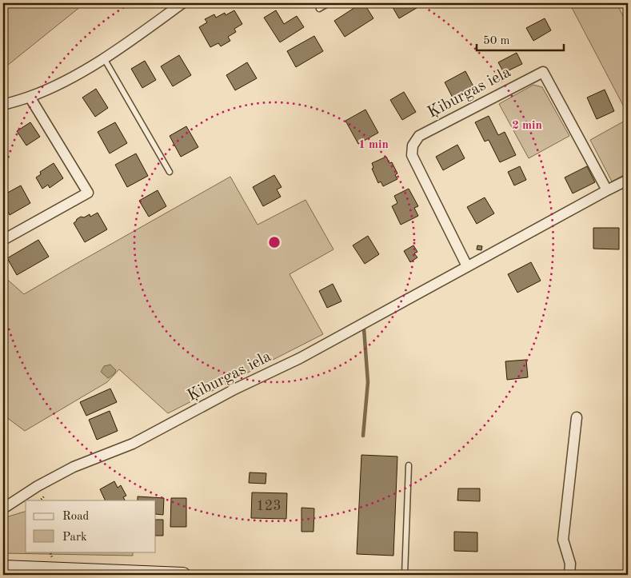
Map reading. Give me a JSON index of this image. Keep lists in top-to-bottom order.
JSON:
{
  "streets": {
    "street": ["Ķiburgas iela"]
  },
  "house_numbers": ["123"],
  "legend": ["Road", "Park"],
  "scale_bar": "50 m",
  "rings": ["2 min", "1 min"]
}
